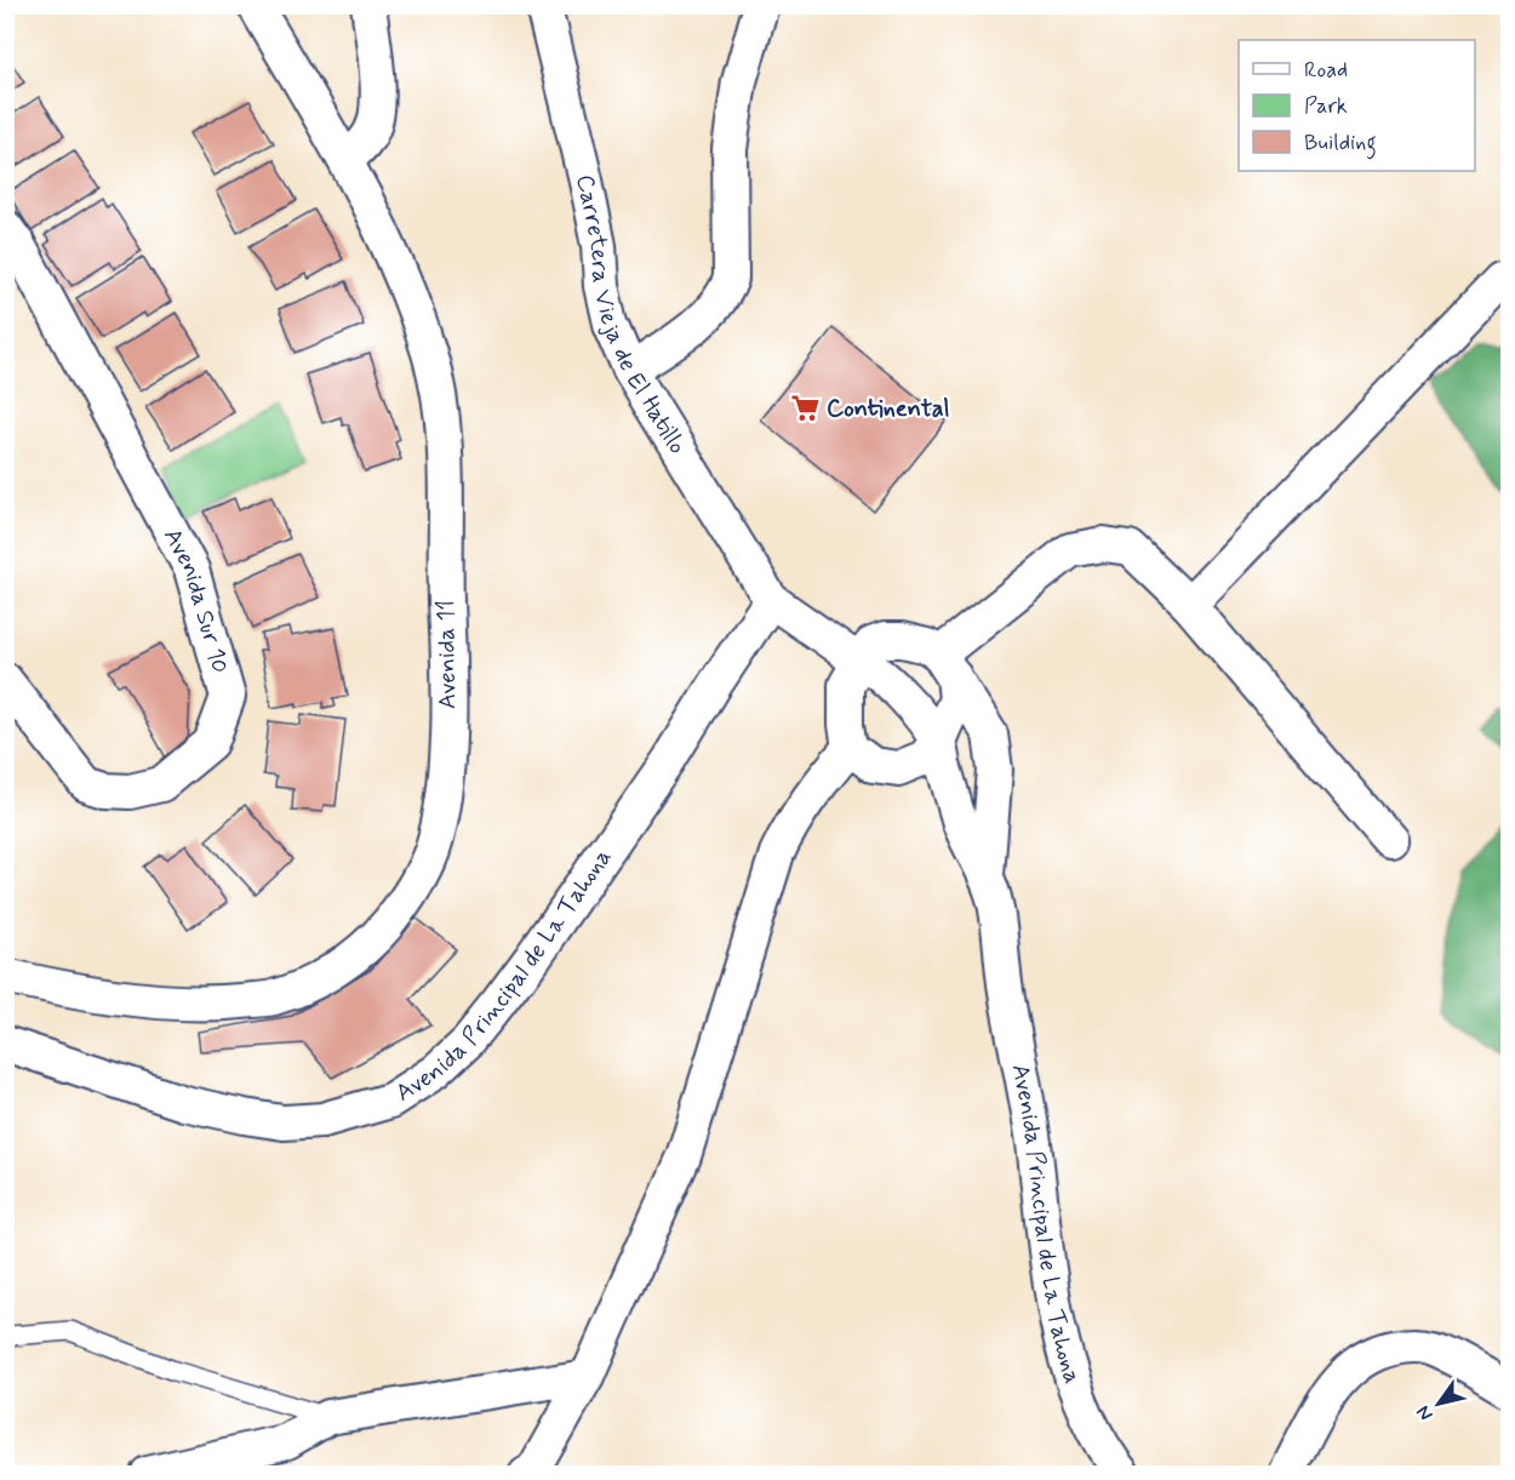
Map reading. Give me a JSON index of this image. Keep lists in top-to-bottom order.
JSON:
{
  "streets": {
    "street": [
      "Carretera Vieja de El Hatillo",
      "Avenida Sur 10",
      "Avenida 11",
      "Avenida Principal de La Tahona"
    ]
  },
  "crossings": [
    ["Carretera Vieja de El Hatillo", "Avenida Principal de La Tahona"]
  ],
  "places": {
    "supermarket": ["Continental"]
  },
  "legend": ["Road", "Park", "Building"],
  "north": "bottom left"
}
